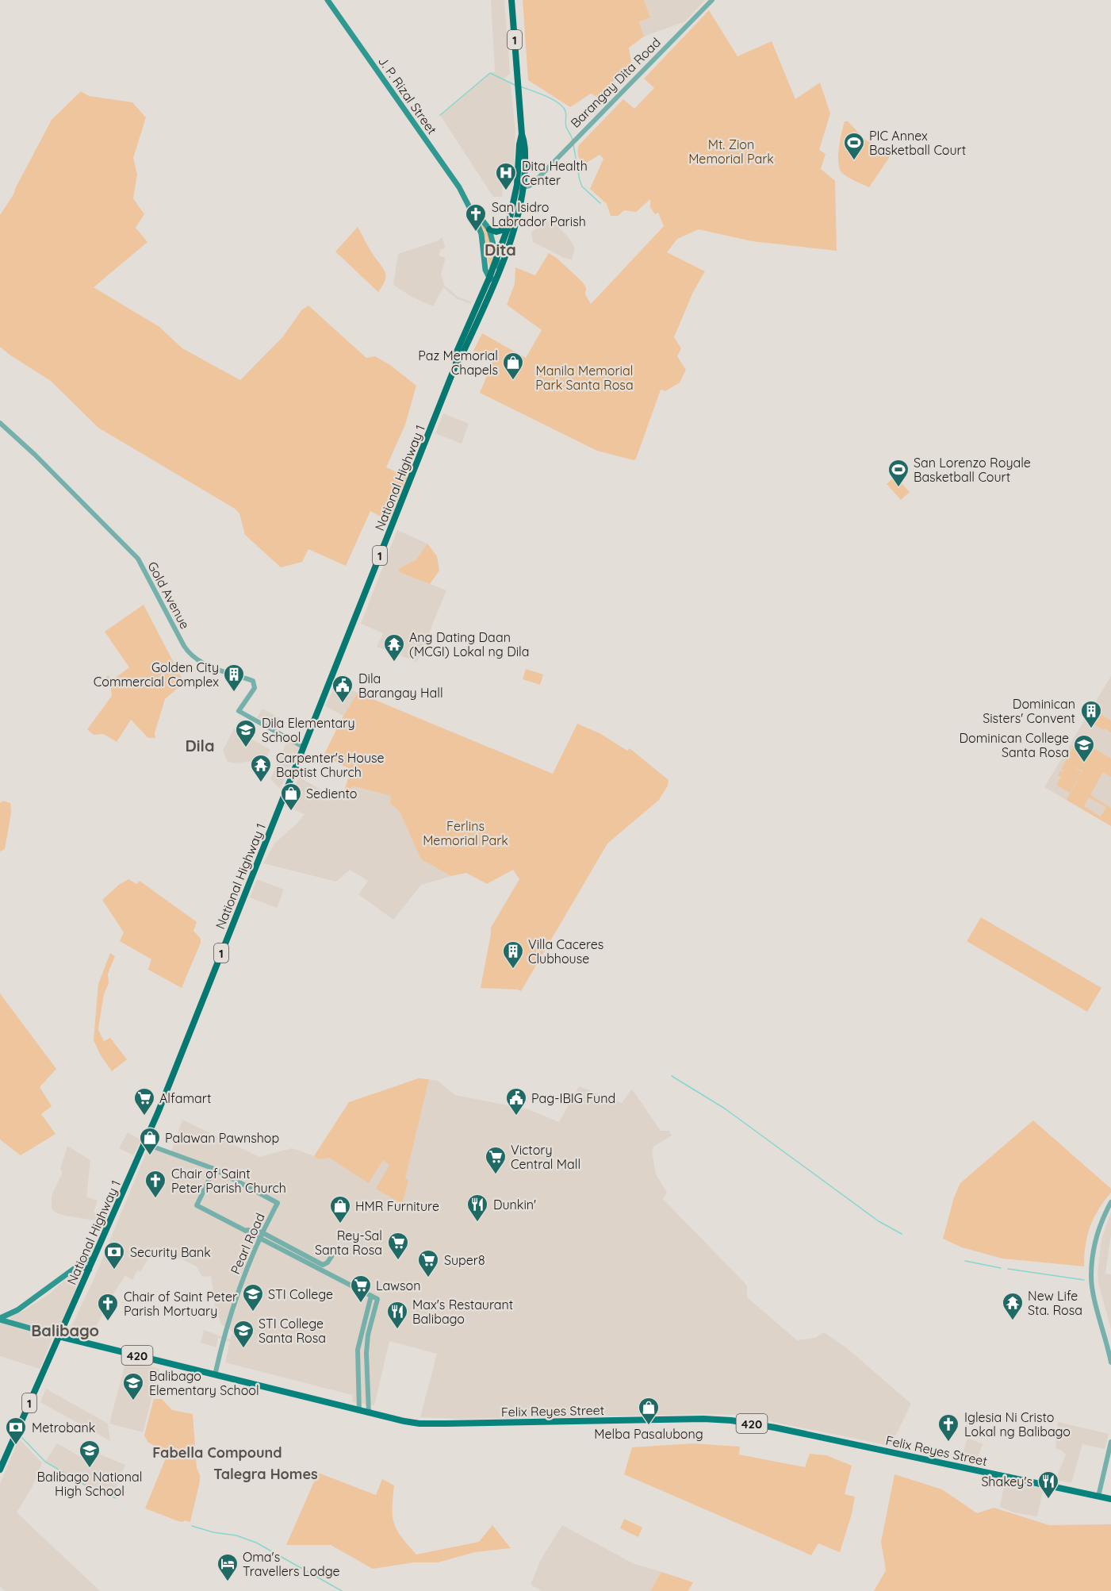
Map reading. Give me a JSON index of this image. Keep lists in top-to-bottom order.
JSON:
{
  "streets": {
    "highway": ["1", "National Highway 1"],
    "main road": ["J. P. Rizal Street", "420", "Felix Reyes Street"],
    "street": ["Barangay Dita Road", "Gold Avenue", "Pearl Road"]
  },
  "crossings": [
    ["Barangay Dita Road", "National Highway 1"],
    ["J. P. Rizal Street", "National Highway 1"],
    ["National Highway 1", "Gold Avenue"],
    ["National Highway 1", "Felix Reyes Street"],
    ["Pearl Road", "Felix Reyes Street"]
  ],
  "districts": [
    "Dita",
    "Dila",
    "Balibago",
    "Fabella Compound",
    "Talegra Homes"
  ],
  "parks": ["Mt. Zion Memorial Park", "Manila Memorial Park Santa Rosa", "Ferlins Memorial Park"],
  "places": {
    "sports": ["PIC Annex Basketball Court", "San Lorenzo Royale Basketball Court"],
    "hospital": ["Dita Health Center"],
    "church": [
      "San Isidro Labrador Parish",
      "Chair of Saint Peter Parish Church",
      "Chair of Saint Peter Parish Mortuary",
      "Iglesia Ni Cristo Lokal ng Balibago"
    ],
    "shop": [
      "Paz Memorial Chapels",
      "Sediento",
      "Palawan Pawnshop",
      "HMR Furniture",
      "Melba Pasalubong"
    ],
    "temple": ["Ang Dating Daan (MCGI) Lokal ng Dila", "Carpenter's House Baptist Church", "New Life Sta. Rosa"],
    "building": ["Golden City Commercial Complex", "Dominican Sisters' Convent", "Villa Caceres Clubhouse"],
    "public building": ["Dila Barangay Hall", "Pag-IBIG Fund"],
    "school or university": [
      "Dila Elementary School",
      "Dominican College Santa Rosa",
      "STI College",
      "STI College Santa Rosa",
      "Balibago Elementary School",
      "Balibago National High School"
    ],
    "supermarket": [
      "Alfamart",
      "Victory Central Mall",
      "Rey-Sal Santa Rosa",
      "Super8",
      "Lawson"
    ],
    "restaurant": ["Dunkin'", "Max's Restaurant Balibago", "Shakey's"],
    "bank": ["Security Bank", "Metrobank"],
    "hotel": ["Oma's Travellers Lodge"]
  }
}
